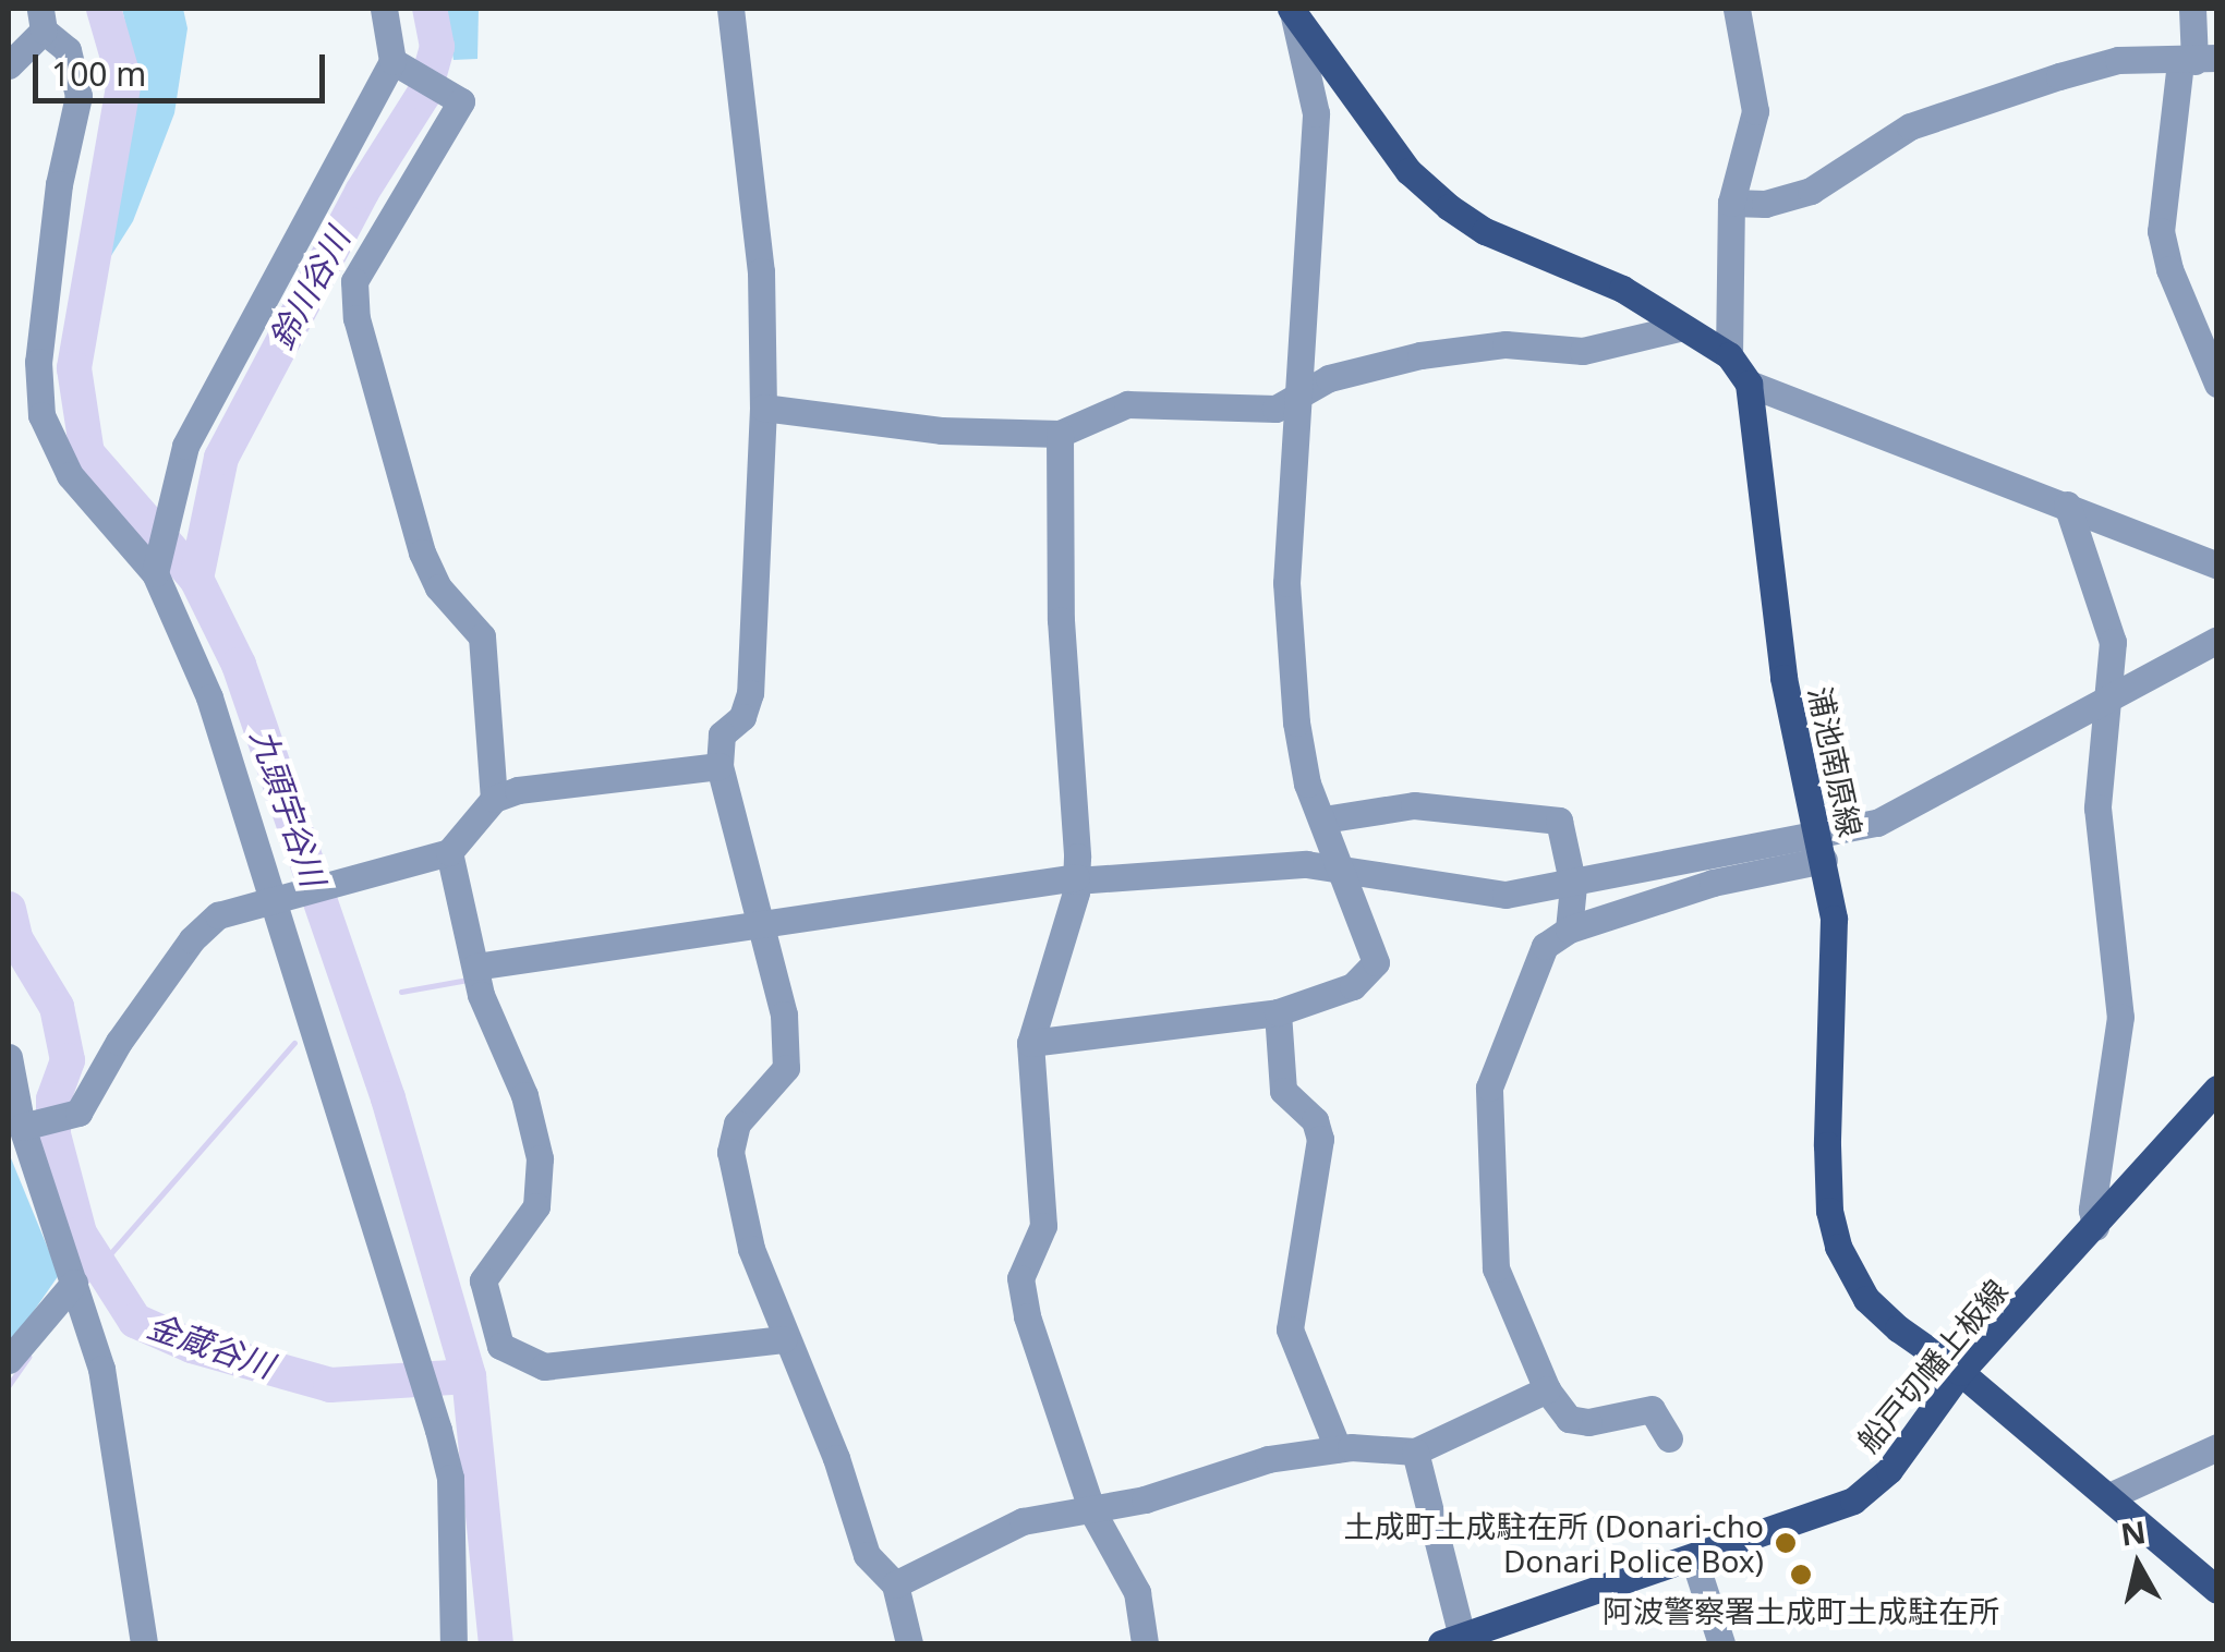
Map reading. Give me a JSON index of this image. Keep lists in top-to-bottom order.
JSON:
{
  "streets": {
    "main road": ["浦池南原線", "船戸切幡上板線"]
  },
  "crossings": [
    ["浦池南原線", "船戸切幡上板線"]
  ],
  "water": ["鈴川谷川", "九頭宇谷川", "金蔵谷川"],
  "places": ["土成町土成駐在所 (Donari-cho Donari Police Box)", "阿波警察署土成町土成駐在所"],
  "scale_bar": "100 m",
  "north": "top"
}
